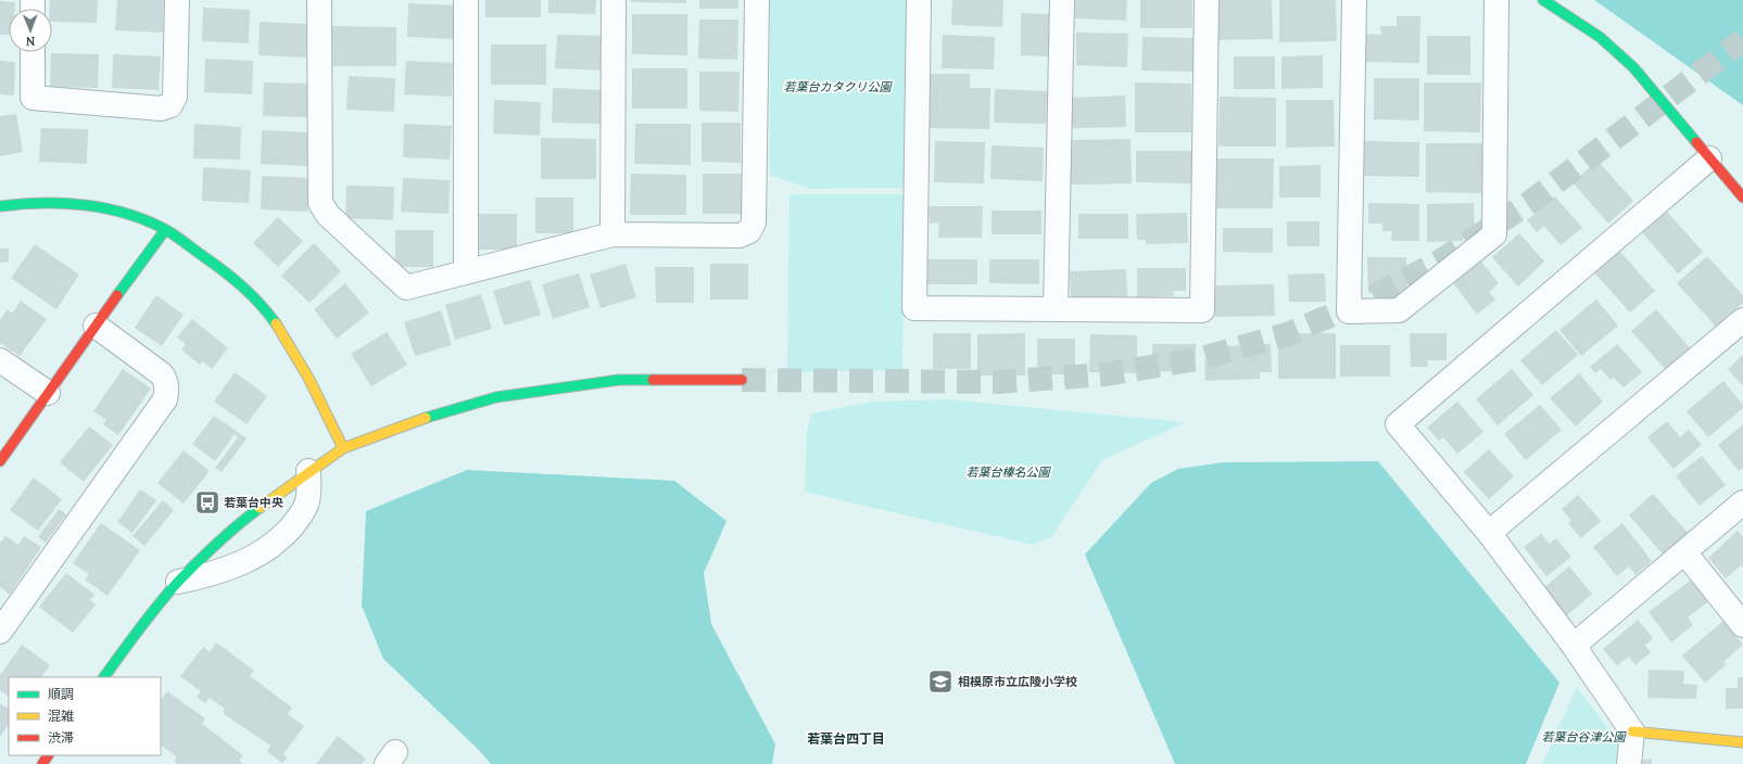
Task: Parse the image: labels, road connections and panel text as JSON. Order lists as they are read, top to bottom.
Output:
{
  "districts": ["若葉台四丁目"],
  "parks": ["若葉台カタクリ公園", "若葉台榛名公園", "若葉台谷津公園"],
  "places": {
    "bus stop": ["若葉台中央"],
    "school or university": ["相模原市立広陵小学校"]
  },
  "legend": ["順調", "混雑", "渋滞"],
  "north": "bottom"
}
